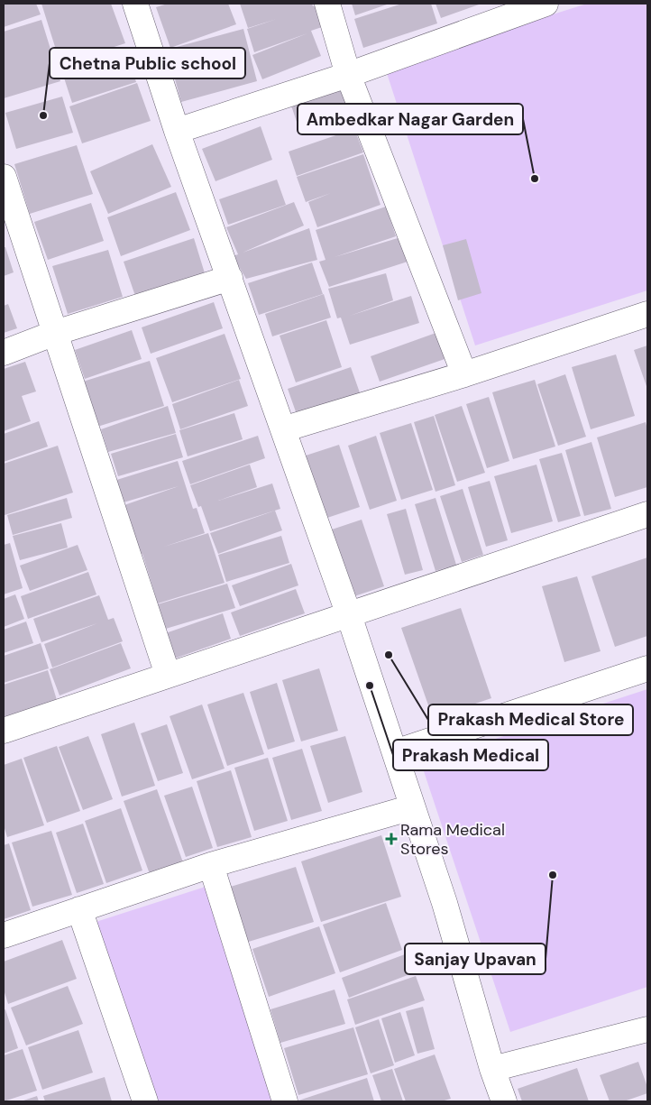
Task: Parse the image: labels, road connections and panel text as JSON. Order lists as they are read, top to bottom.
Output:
{
  "places": {
    "other": [
      "Chetna Public school",
      "Ambedkar Nagar Garden",
      "Prakash Medical Store",
      "Prakash Medical",
      "Sanjay Upavan"
    ],
    "health": ["Rama Medical Stores"]
  }
}
